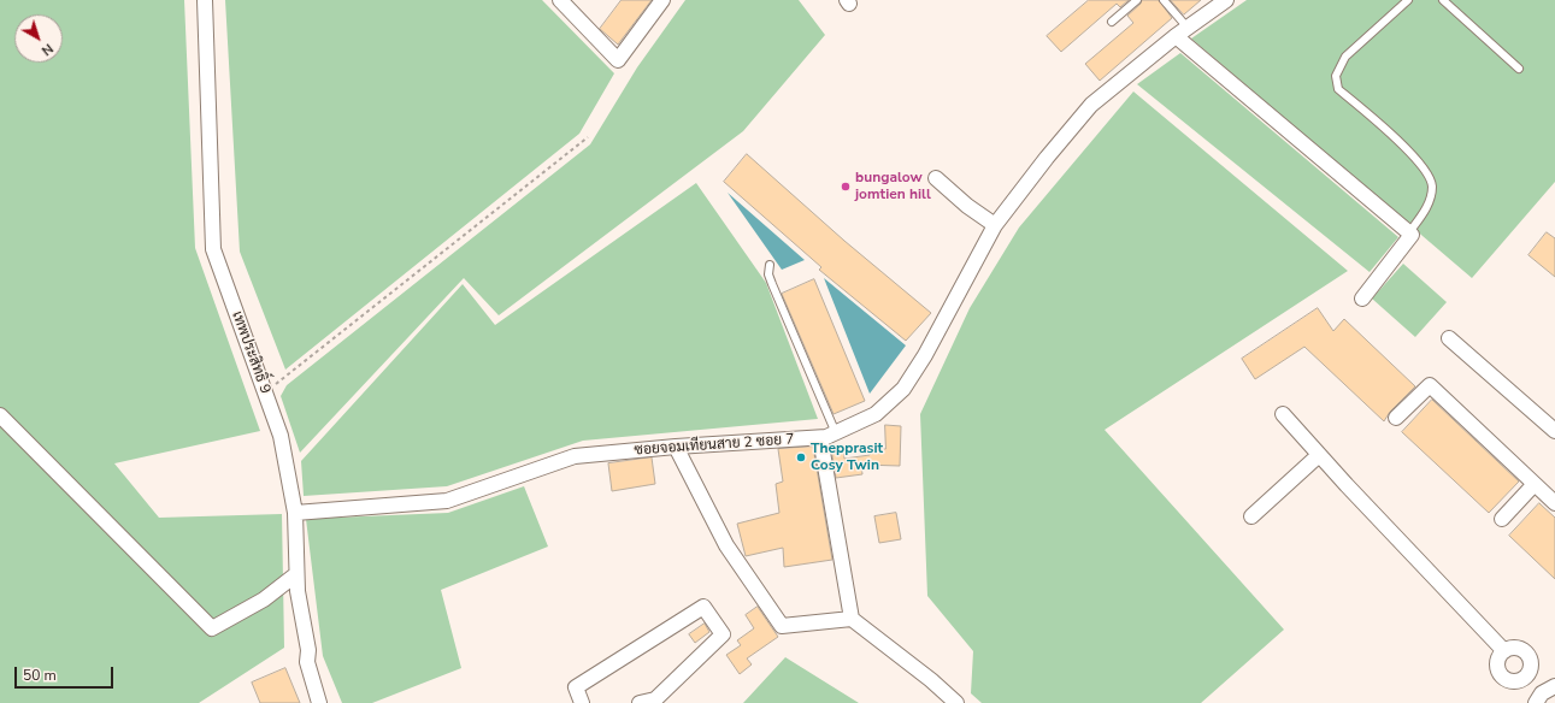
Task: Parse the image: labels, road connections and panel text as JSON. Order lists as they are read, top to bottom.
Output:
{
  "streets": {
    "street": ["เทพประสิทธิ์ 9", "ซอยจอมเทียนสาย 2 ซอย 7"]
  },
  "crossings": [
    ["เทพประสิทธิ์ 9", "ซอยจอมเทียนสาย 2 ซอย 7"]
  ],
  "places": ["bungalow jomtien hill", "Thepprasit Cosy Twin"],
  "scale_bar": "50 m",
  "north": "bottom right"
}
